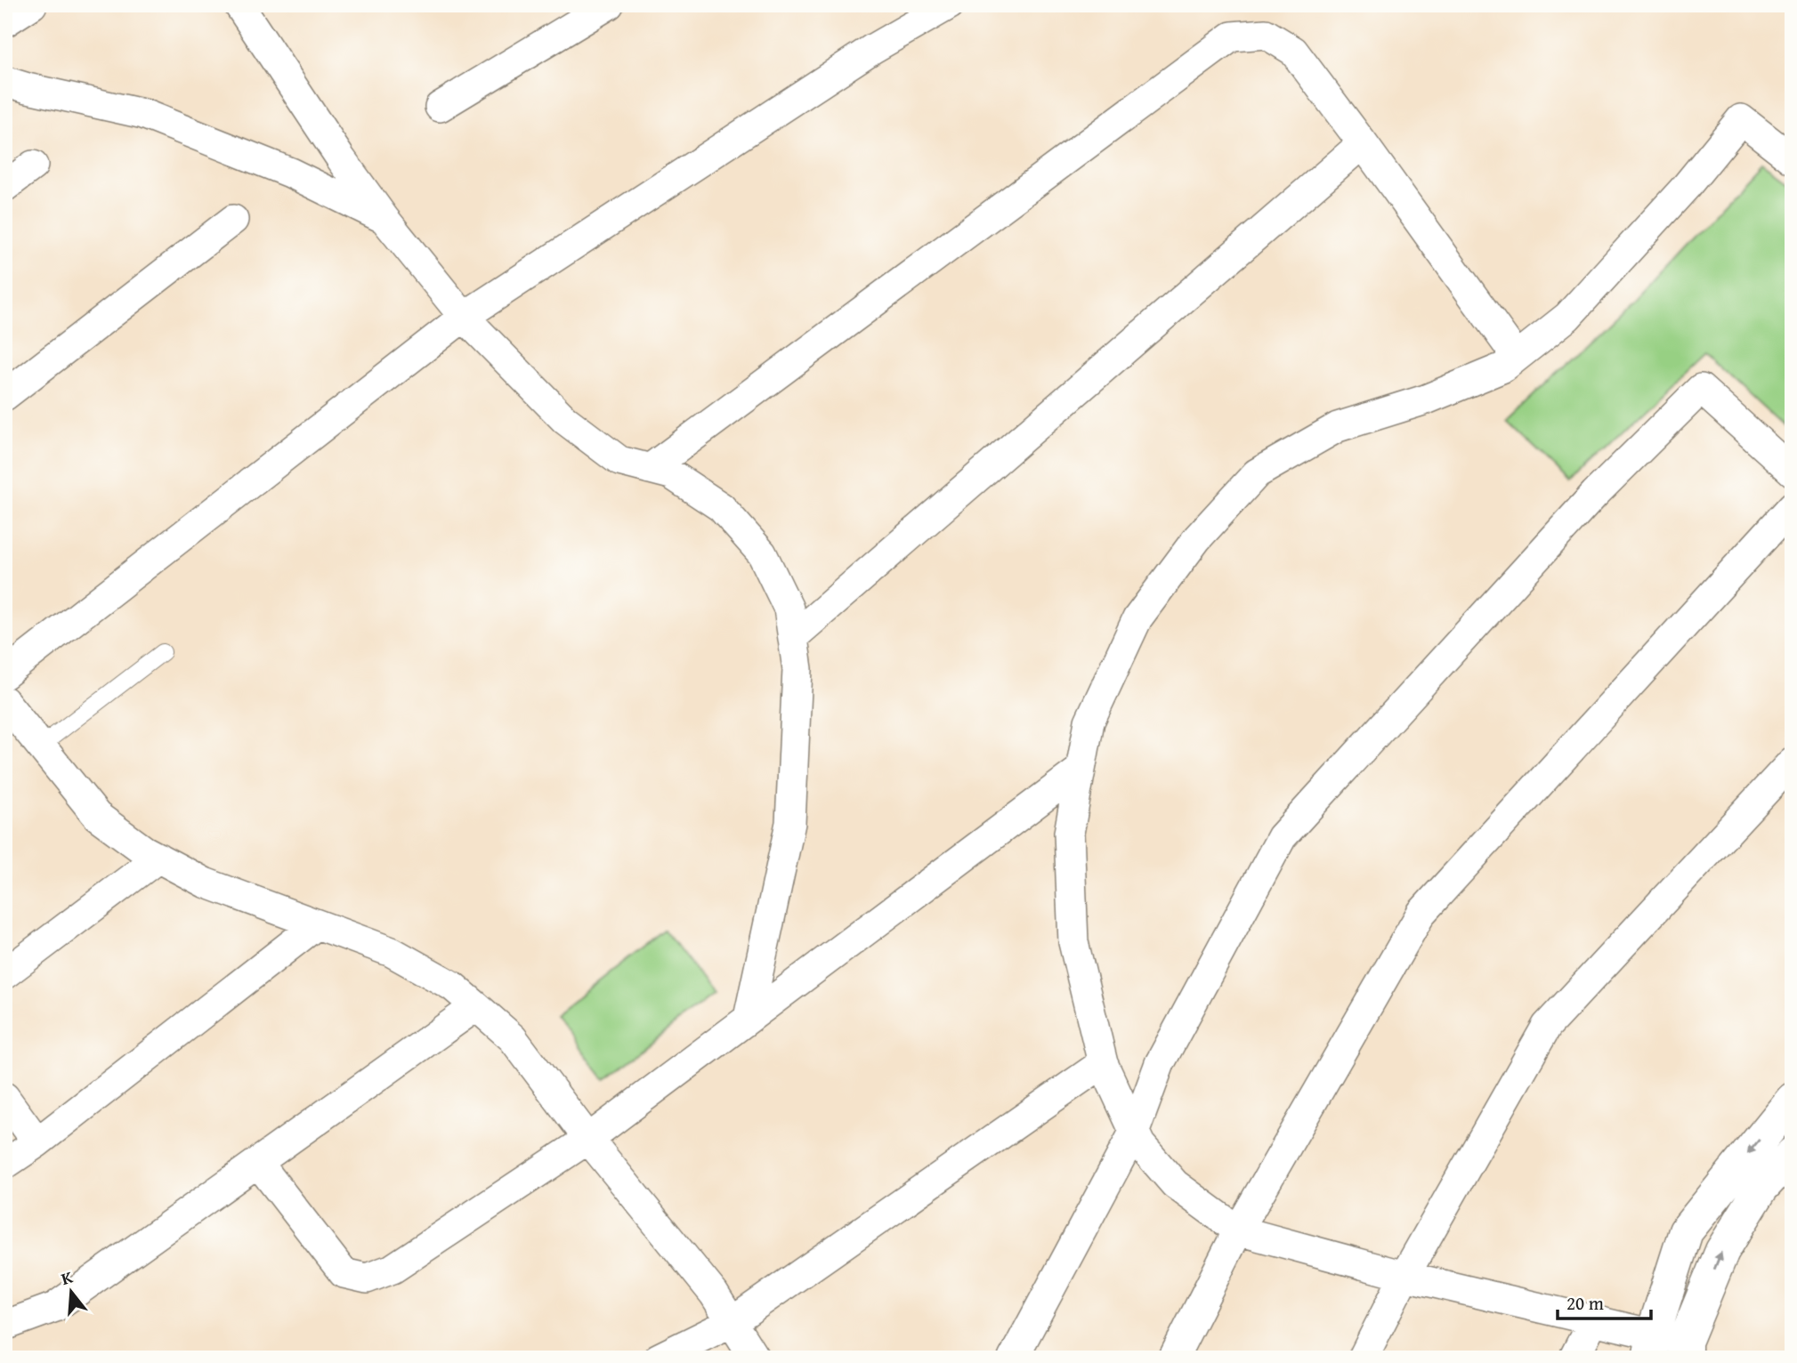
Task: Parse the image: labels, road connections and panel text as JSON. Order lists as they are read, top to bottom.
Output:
{
  "scale_bar": "20 m",
  "north": "top"
}
